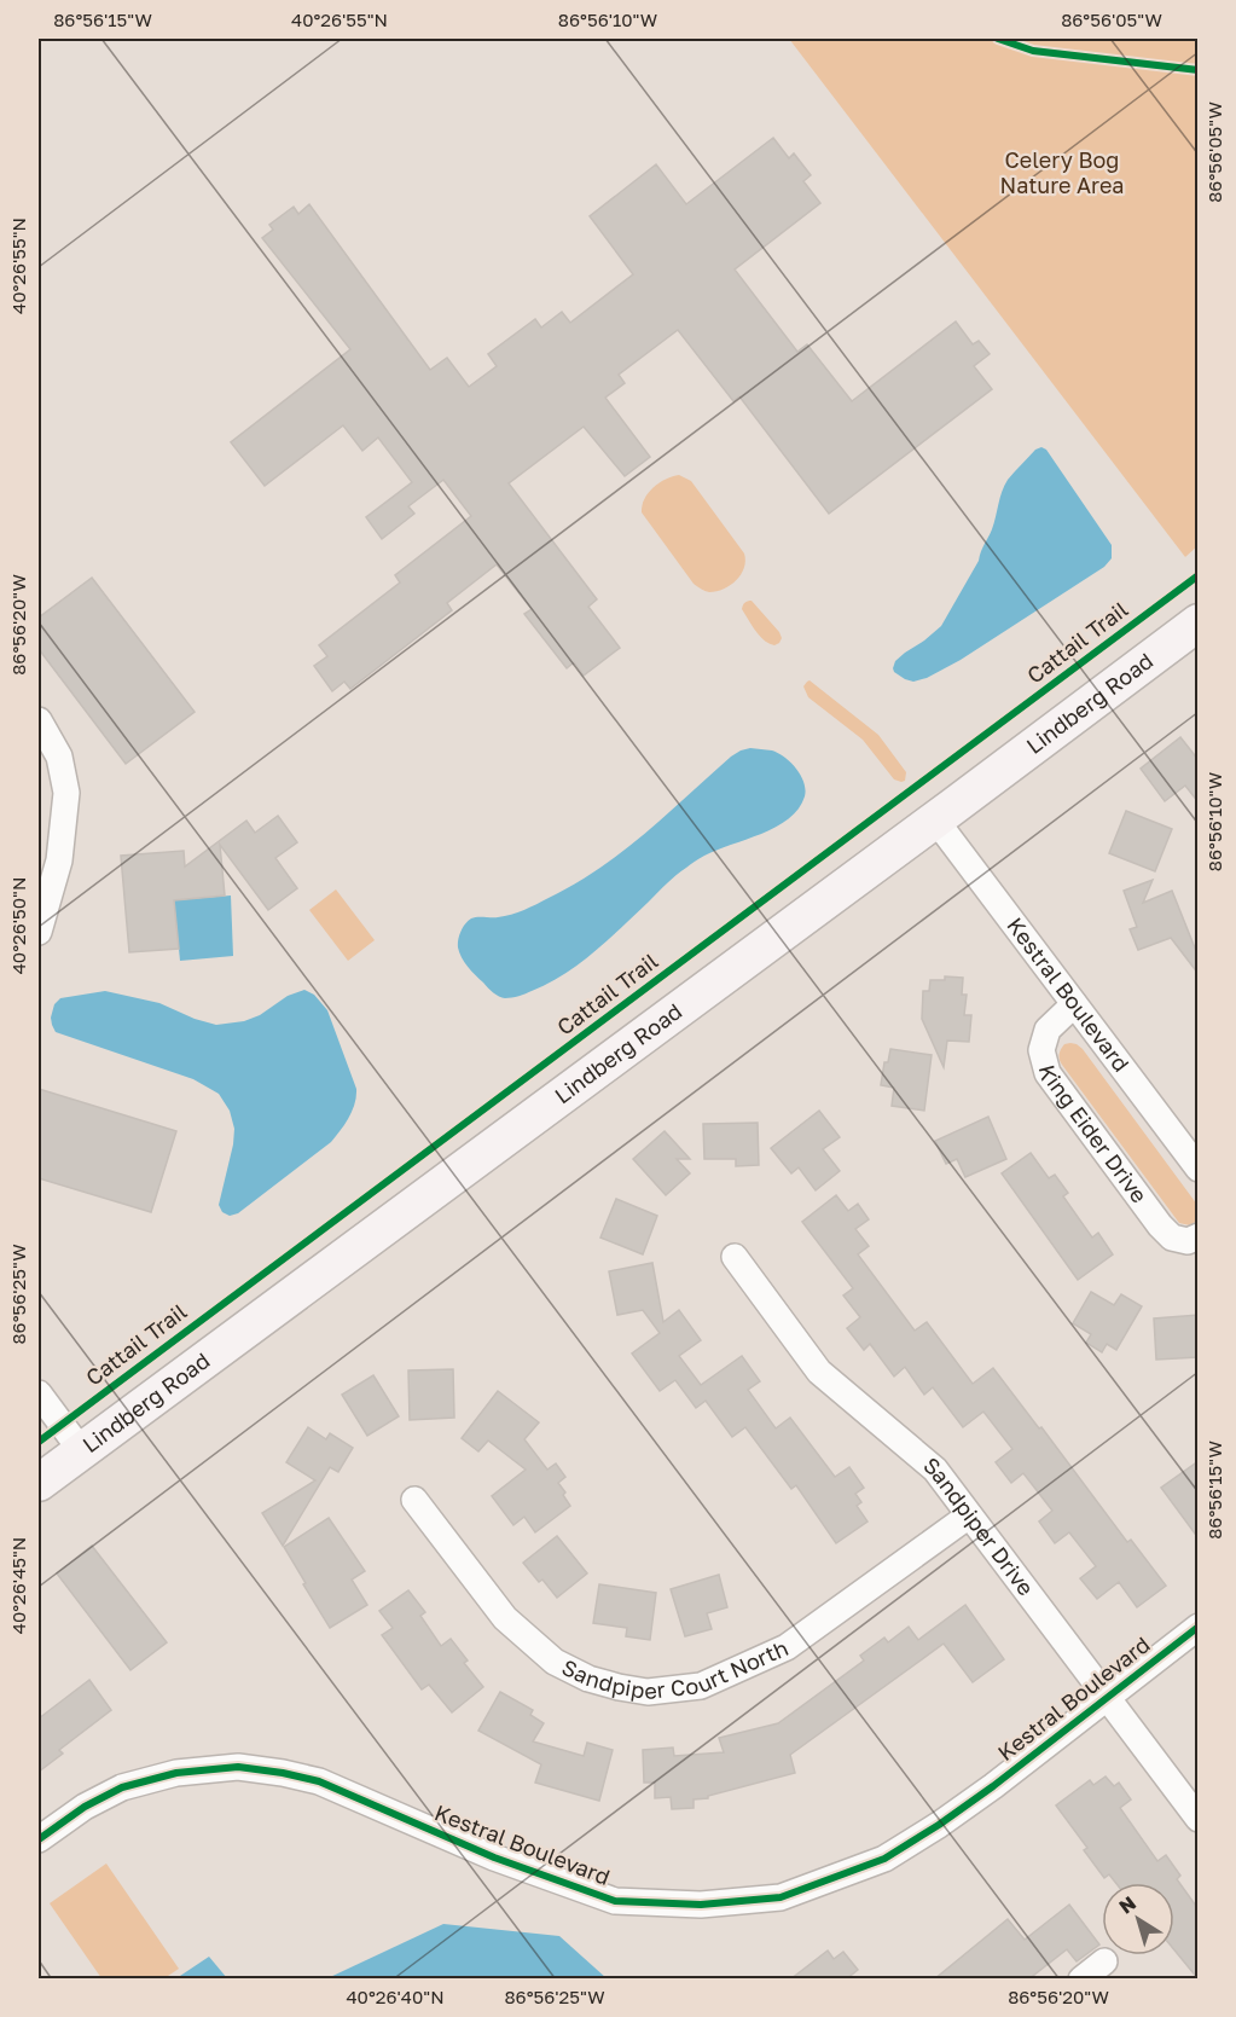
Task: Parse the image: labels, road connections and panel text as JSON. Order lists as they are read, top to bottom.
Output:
{
  "streets": {
    "main road": ["Lindberg Road"],
    "street": [
      "Kestral Boulevard",
      "King Eider Drive",
      "Sandpiper Drive",
      "Sandpiper Court North"
    ],
    "cycle path": ["Cattail Trail"]
  },
  "crossings": [
    ["Lindberg Road", "Kestral Boulevard"],
    ["Kestral Boulevard", "King Eider Drive"],
    ["Kestral Boulevard", "Sandpiper Drive"],
    ["Sandpiper Drive", "Sandpiper Court North"]
  ],
  "parks": ["Celery Bog Nature Area"],
  "north": "top left",
  "coordinates": [
    "86°56'15\"W",
    "40°26'55\"N",
    "86°56'10\"W",
    "86°56'05\"W",
    "86°56'20\"W",
    "40°26'50\"N",
    "86°56'25\"W",
    "40°26'45\"N",
    "40°26'40\"N"
  ]
}
